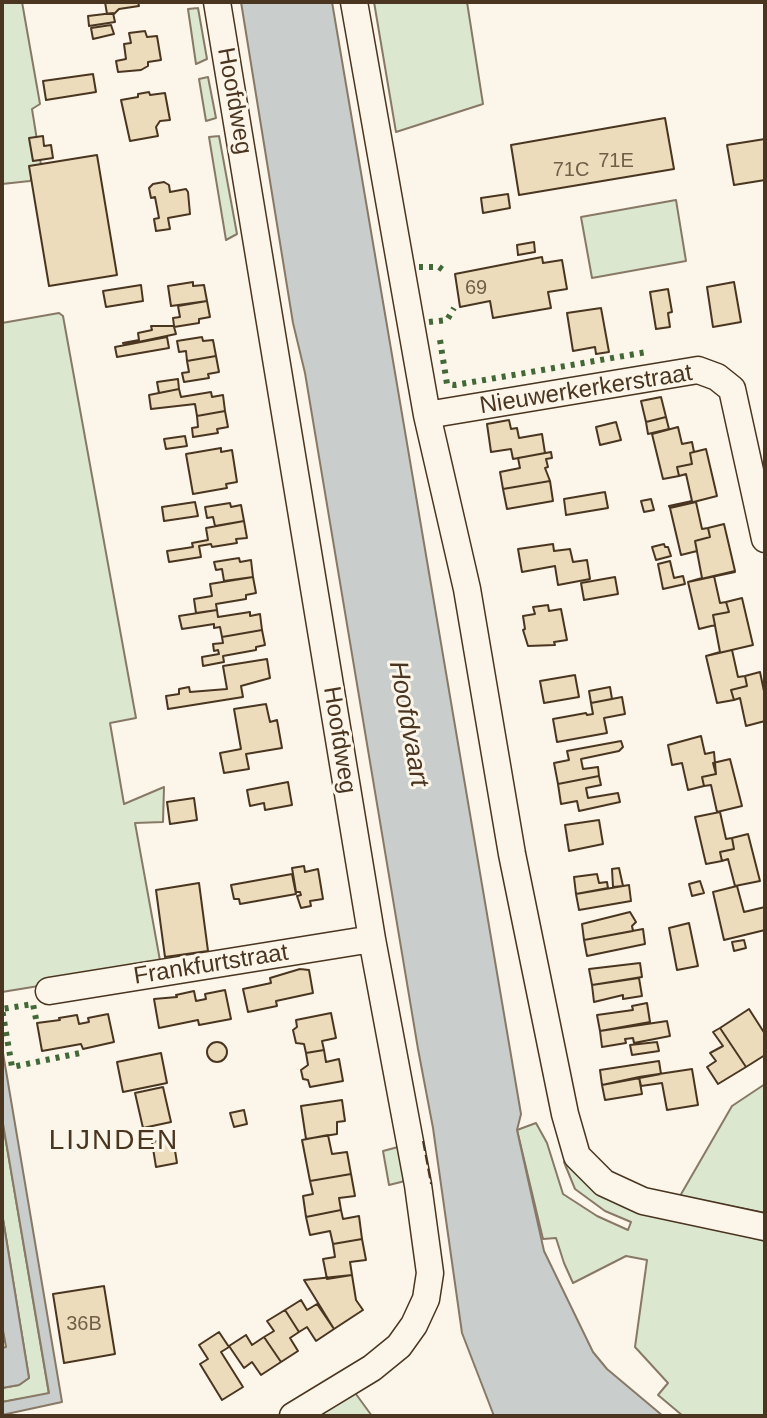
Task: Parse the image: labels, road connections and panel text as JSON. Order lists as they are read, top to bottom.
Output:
{
  "streets": {
    "street": ["Hoofdweg", "Nieuwerkerkerstraat", "Frankfurtstraat"]
  },
  "crossings": [
    ["Hoofdweg", "Frankfurtstraat"]
  ],
  "districts": ["LIJNDEN"],
  "water": ["Hoofdvaart"],
  "house_numbers": [
    "71E",
    "71C",
    "69",
    "36B"
  ]
}
